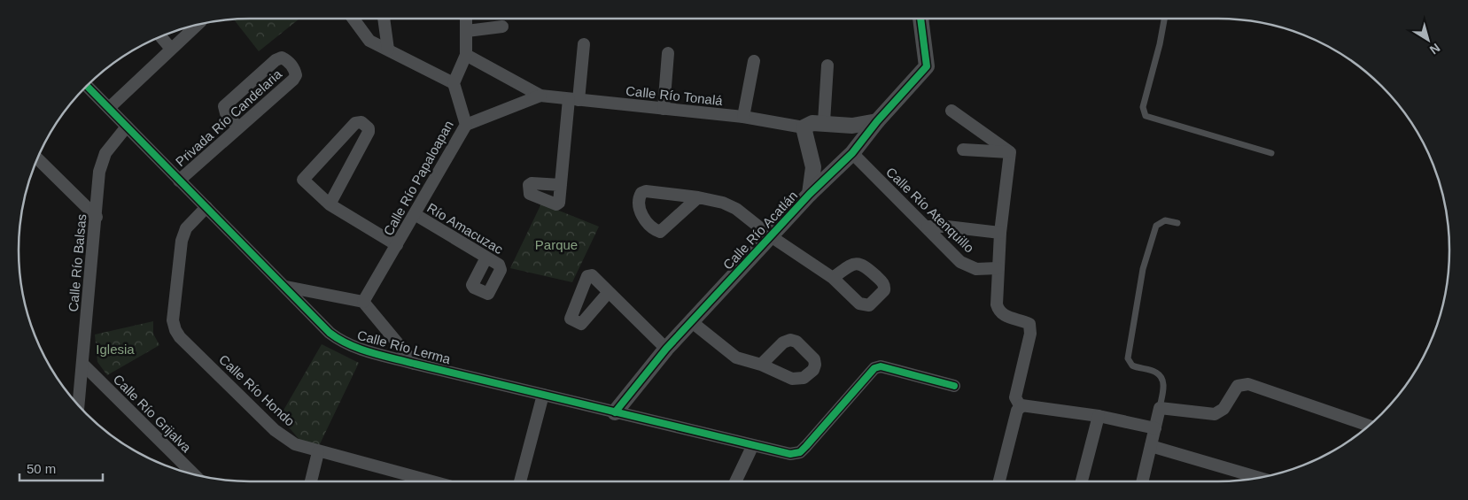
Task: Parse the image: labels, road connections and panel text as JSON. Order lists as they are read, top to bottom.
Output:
{
  "streets": {
    "street": [
      "Calle Río Tonalá",
      "Privada Río Candelaria",
      "Calle Río Papaloapan",
      "Calle Río Atenquillo",
      "Río Amacuzac",
      "Calle Río Acatlán",
      "Calle Río Balsas",
      "Calle Río Lerma",
      "Calle Río Hondo",
      "Calle Río Grijalva"
    ]
  },
  "crossings": [
    ["Calle Río Tonalá", "Calle Río Papaloapan"],
    ["Calle Río Tonalá", "Calle Río Acatlán"],
    ["Privada Río Candelaria", "Calle Río Lerma"],
    ["Calle Río Papaloapan", "Río Amacuzac"],
    ["Calle Río Atenquillo", "Calle Río Acatlán"],
    ["Calle Río Acatlán", "Calle Río Lerma"],
    ["Calle Río Balsas", "Calle Río Lerma"],
    ["Calle Río Balsas", "Calle Río Grijalva"],
    ["Calle Río Lerma", "Calle Río Hondo"]
  ],
  "parks": ["Parque", "Iglesia"],
  "scale_bar": "50 m",
  "north": "bottom right"
}
